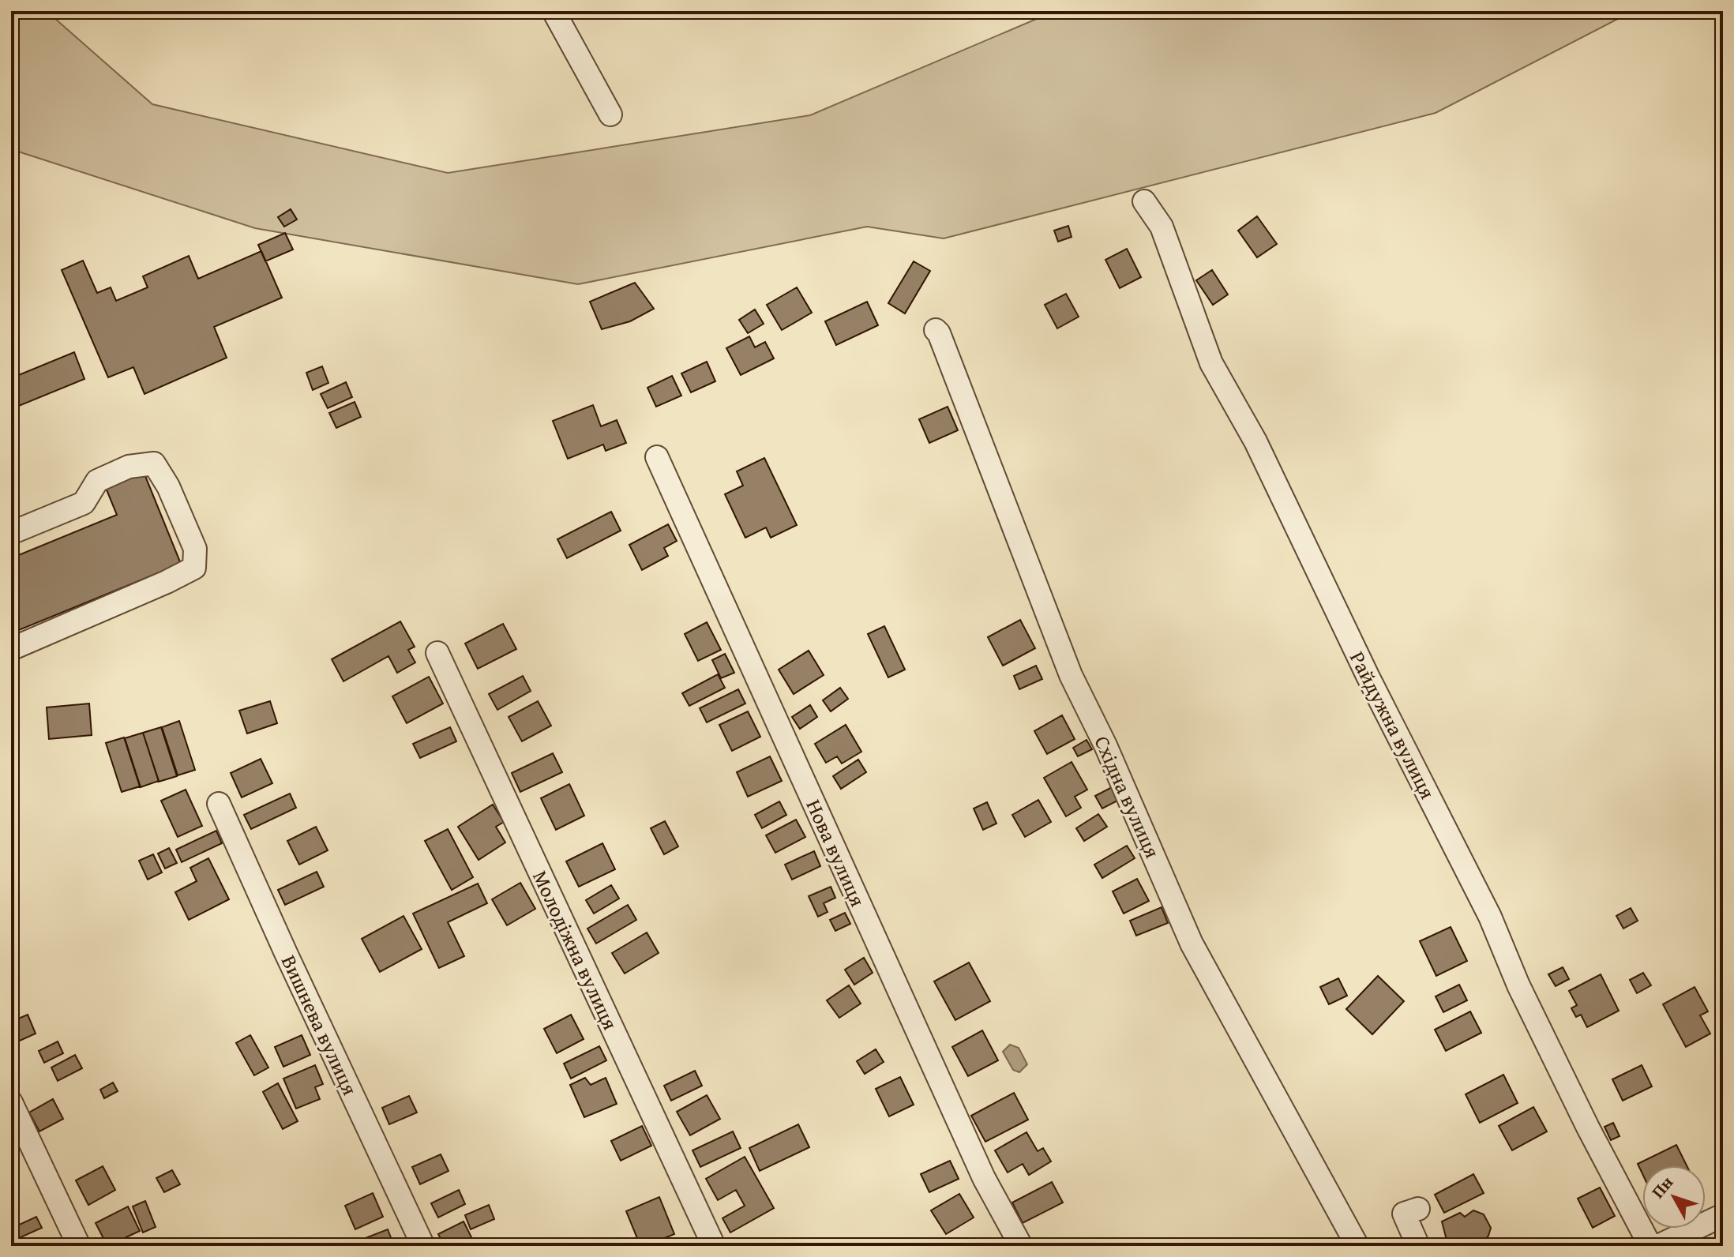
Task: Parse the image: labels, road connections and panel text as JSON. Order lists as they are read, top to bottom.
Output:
{
  "streets": {
    "street": [
      "Райдужна вулиця",
      "Східна вулиця",
      "Нова вулиця",
      "Молодіжна вулиця",
      "Вишнева вулиця"
    ]
  },
  "north": "top left"
}
